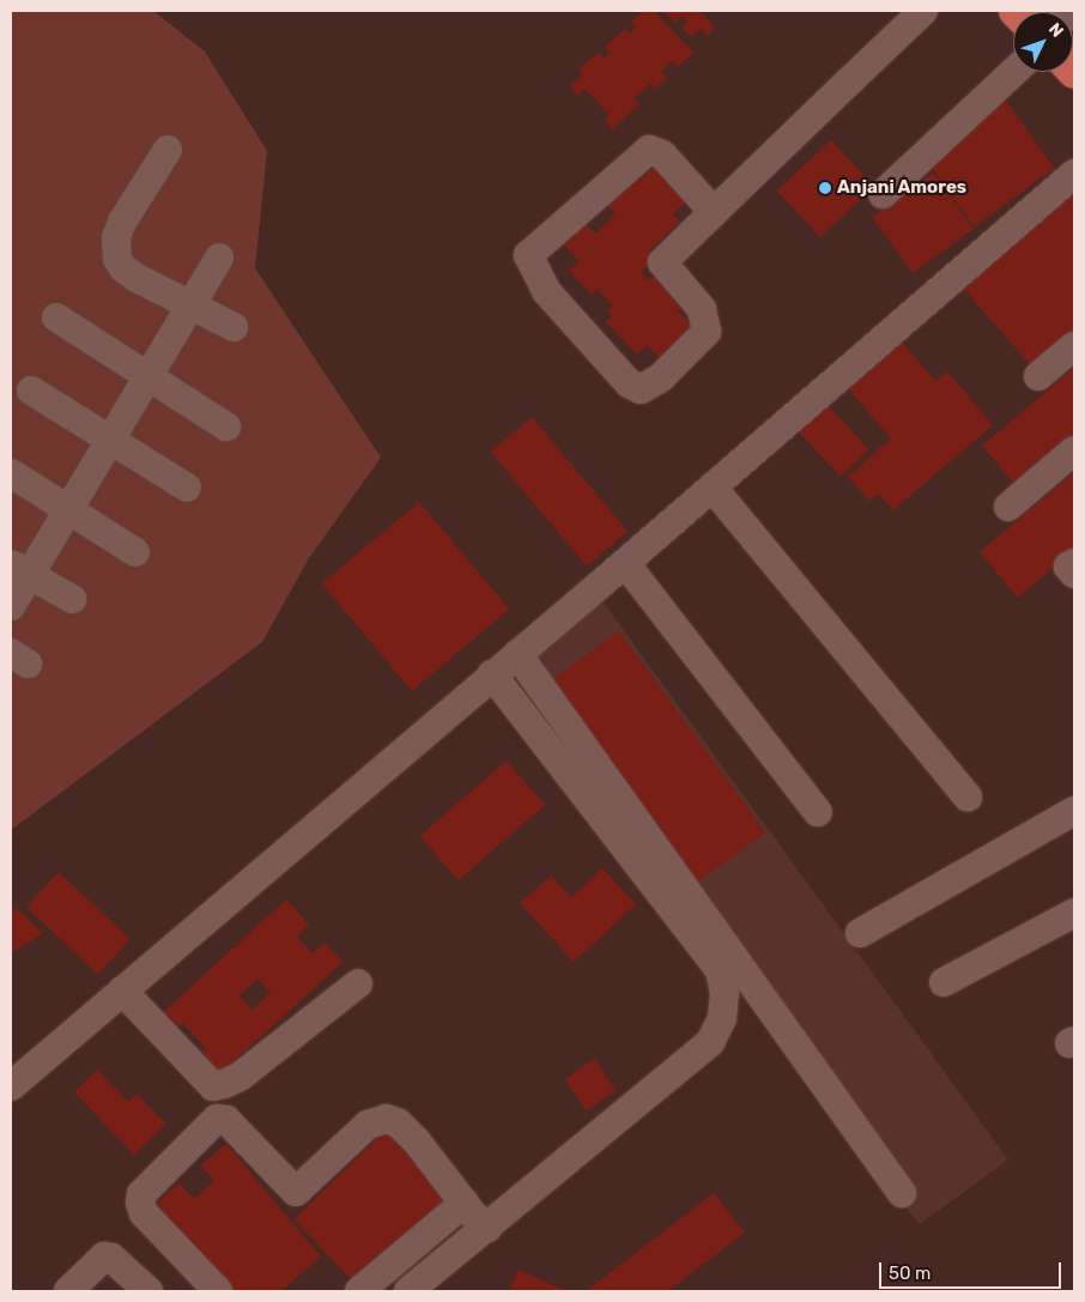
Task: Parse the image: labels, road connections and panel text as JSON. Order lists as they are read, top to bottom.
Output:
{
  "places": ["Anjani Amores"],
  "scale_bar": "50 m",
  "north": "top right"
}
